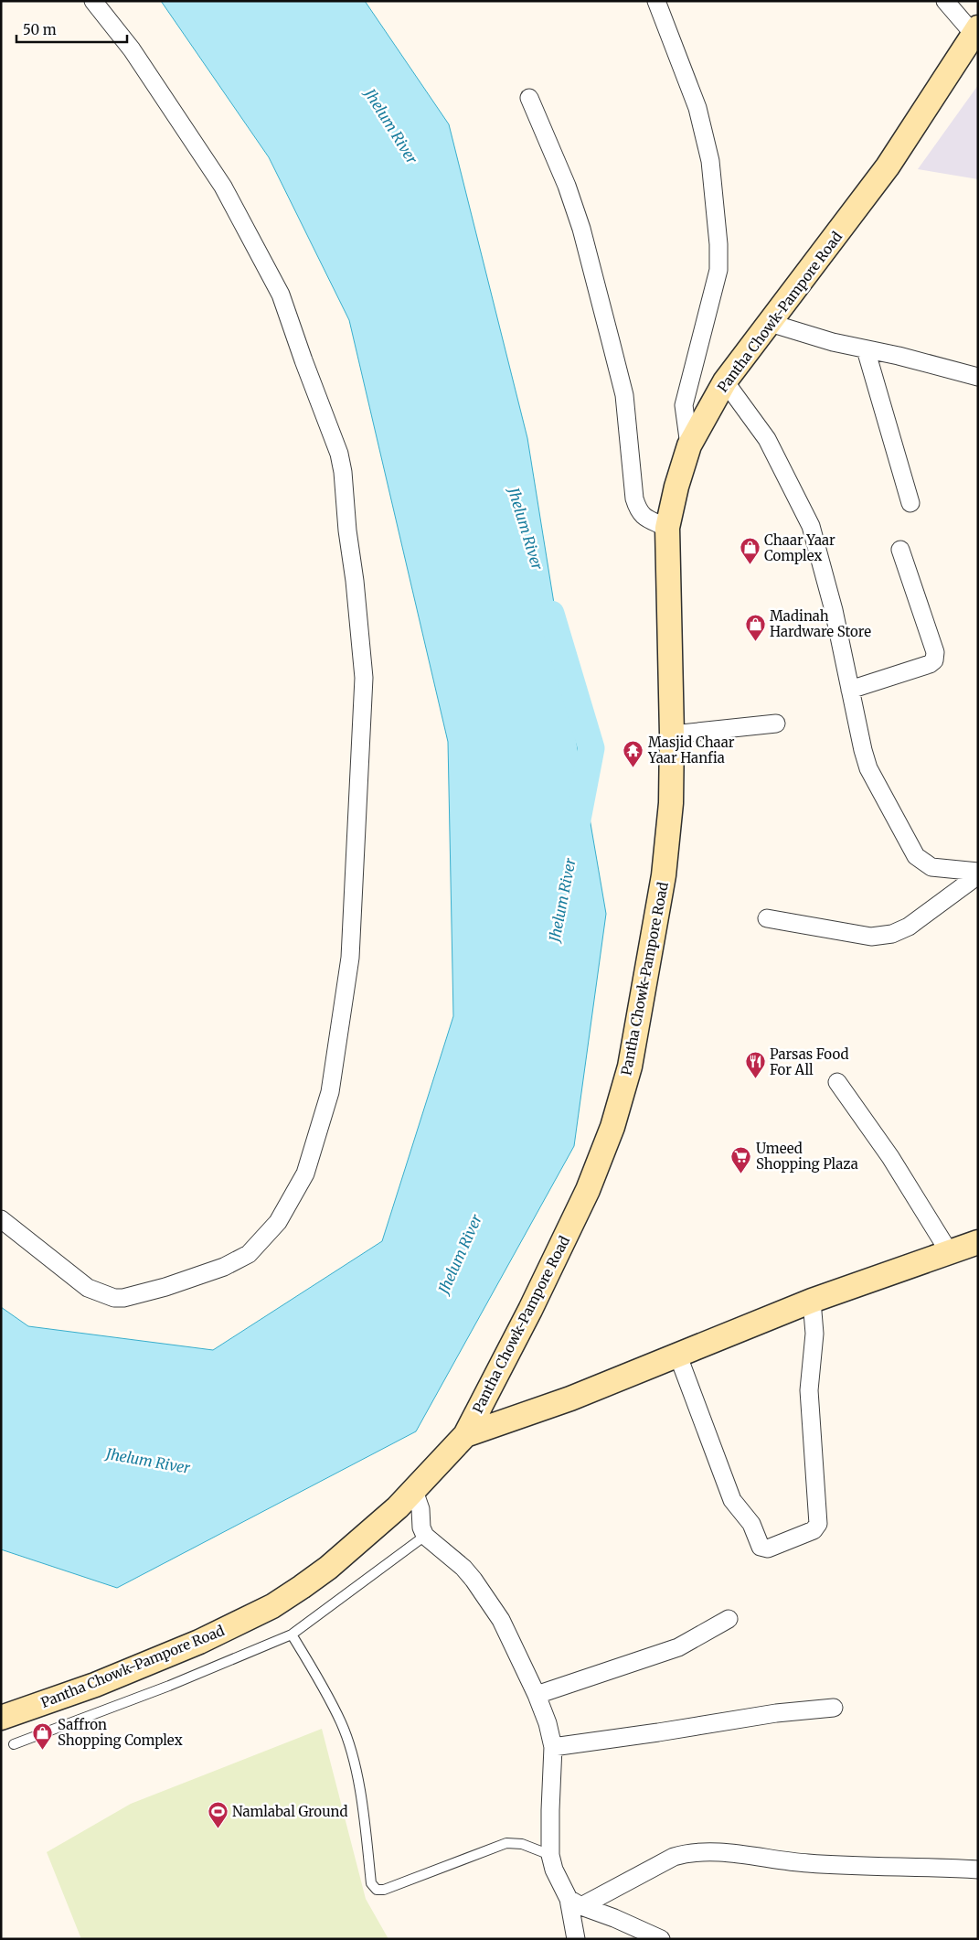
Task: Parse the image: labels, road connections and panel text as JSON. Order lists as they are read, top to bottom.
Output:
{
  "streets": {
    "main road": ["Pantha Chowk-Pampore Road"]
  },
  "water": ["Jhelum River"],
  "places": {
    "shop": ["Chaar Yaar Complex", "Madinah Hardware Store", "Saffron Shopping Complex"],
    "temple": ["Masjid Chaar Yaar Hanfia"],
    "restaurant": ["Parsas Food For All"],
    "supermarket": ["Umeed Shopping Plaza"],
    "sports": ["Namlabal Ground"]
  },
  "scale_bar": "50 m"
}
